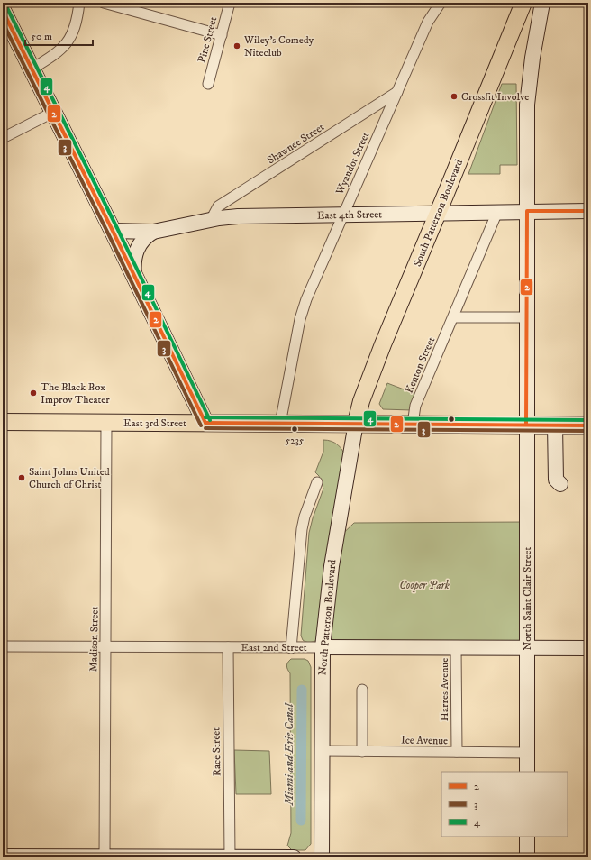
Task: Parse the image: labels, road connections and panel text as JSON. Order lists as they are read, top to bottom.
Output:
{
  "streets": {
    "main road": [
      "South Patterson Boulevard",
      "East 4th Street",
      "East 3rd Street",
      "North Saint Clair Street",
      "North Patterson Boulevard",
      "East 2nd Street"
    ],
    "street": [
      "Pine Street",
      "Shawnee Street",
      "Wyandot Street",
      "Kenton Street",
      "Madison Street",
      "Harres Avenue",
      "Ice Avenue",
      "Race Street"
    ]
  },
  "crossings": [
    ["Shawnee Street", "Wyandot Street"],
    ["Shawnee Street", "East 4th Street"],
    ["Wyandot Street", "East 4th Street"],
    ["Wyandot Street", "East 3rd Street"],
    ["South Patterson Boulevard", "East 4th Street"],
    ["South Patterson Boulevard", "East 3rd Street"],
    ["South Patterson Boulevard", "North Patterson Boulevard"],
    ["East 4th Street", "Kenton Street"],
    ["East 4th Street", "North Saint Clair Street"],
    ["Kenton Street", "East 3rd Street"],
    ["East 3rd Street", "North Saint Clair Street"],
    ["East 3rd Street", "North Patterson Boulevard"],
    ["East 3rd Street", "Madison Street"],
    ["North Saint Clair Street", "East 2nd Street"],
    ["North Saint Clair Street", "Ice Avenue"],
    ["North Patterson Boulevard", "East 2nd Street"],
    ["North Patterson Boulevard", "Ice Avenue"],
    ["Madison Street", "East 2nd Street"],
    ["East 2nd Street", "Harres Avenue"],
    ["East 2nd Street", "Race Street"],
    ["Harres Avenue", "Ice Avenue"]
  ],
  "water": ["Miami and Erie Canal"],
  "parks": ["Cooper Park"],
  "places": [
    "Wiley’s Comedy Niteclub",
    "Crossfit Involve",
    "The Black Box Improv Theater",
    "5235",
    "Saint Johns United Church of Christ"
  ],
  "lines": ["transit line 4", "transit line 2", "transit line 3"],
  "legend": ["2", "3", "4"],
  "scale_bar": "50 m"
}
